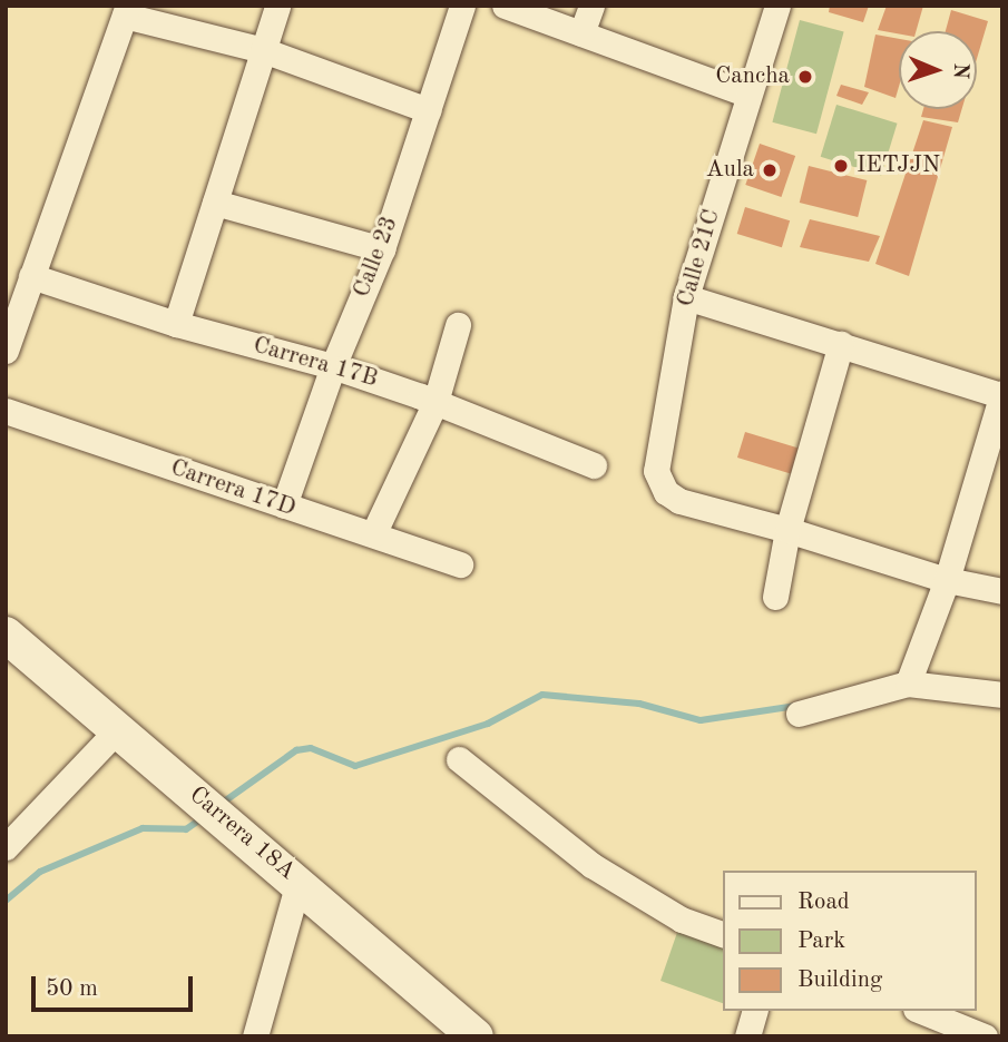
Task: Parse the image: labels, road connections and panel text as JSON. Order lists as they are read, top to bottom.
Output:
{
  "streets": {
    "main road": ["Carrera 18A"],
    "street": [
      "Calle 23",
      "Calle 21C",
      "Carrera 17B",
      "Carrera 17D"
    ]
  },
  "crossings": [
    ["Calle 23", "Carrera 17B"],
    ["Calle 23", "Carrera 17D"]
  ],
  "places": ["Cancha", "IETJJN", "Aula"],
  "legend": ["Road", "Park", "Building"],
  "scale_bar": "50 m",
  "north": "right"
}
